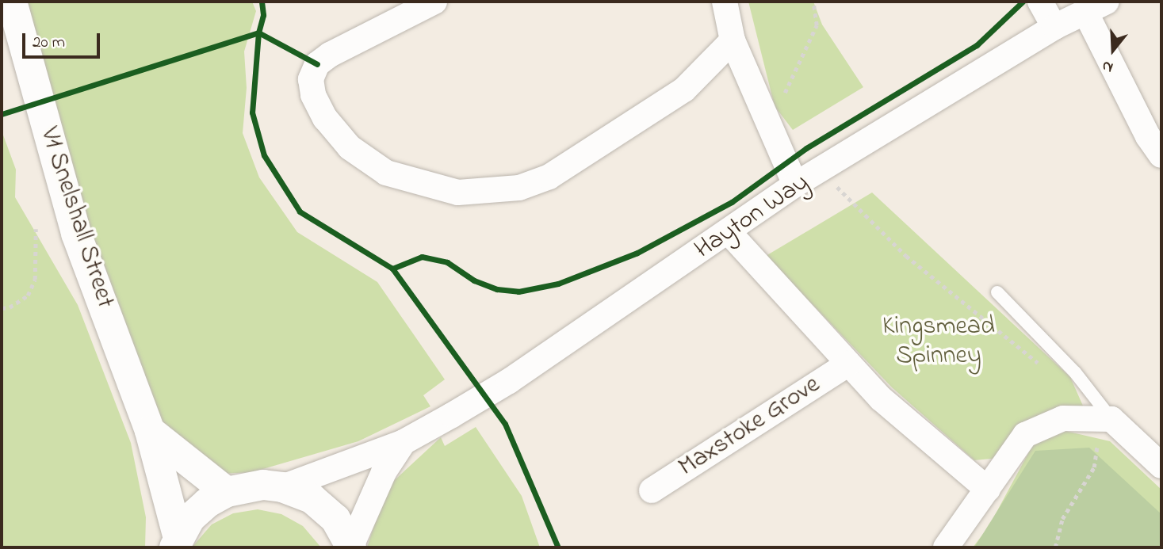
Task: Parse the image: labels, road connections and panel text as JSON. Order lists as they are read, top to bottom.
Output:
{
  "streets": {
    "street": ["Hayton Way", "V1 Snelshall Street", "Maxstoke Grove"]
  },
  "crossings": [
    ["Hayton Way", "Maxstoke Grove"]
  ],
  "parks": ["Kingsmead Spinney"],
  "scale_bar": "20 m",
  "north": "bottom"
}
